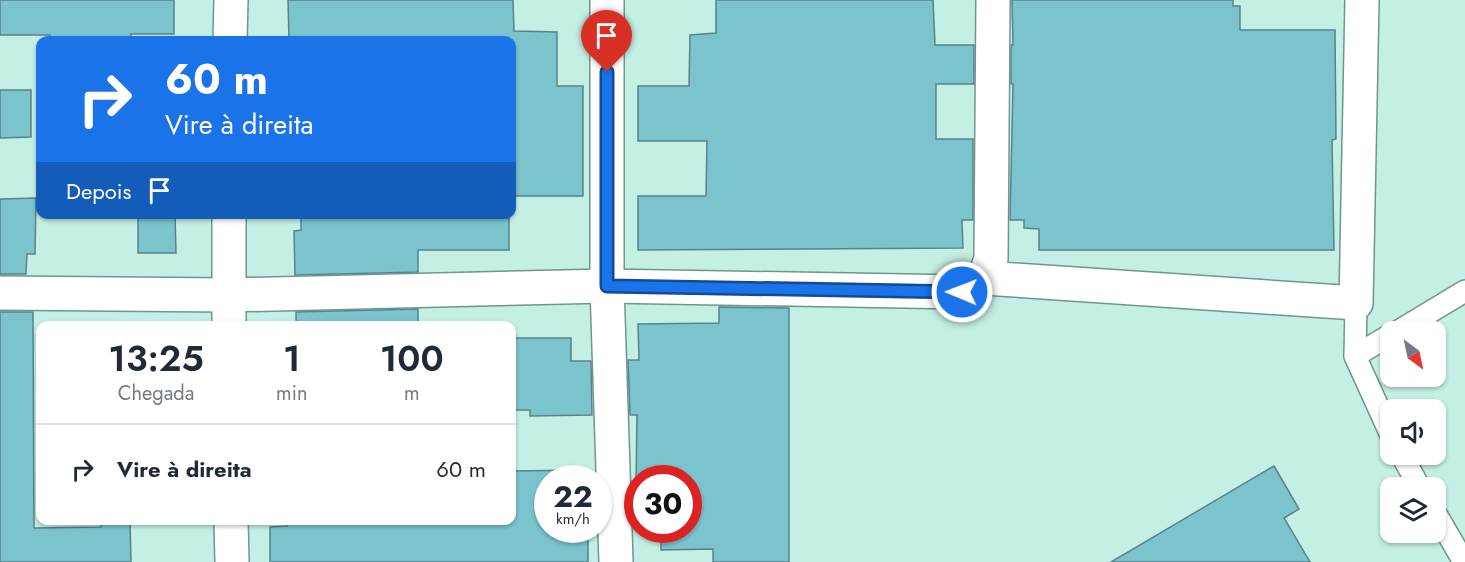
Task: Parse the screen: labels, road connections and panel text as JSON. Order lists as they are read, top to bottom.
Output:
{
  "north": "bottom right",
  "page": {
    "turn": ["60 m", "Vire à direita"],
    "then": "Depois",
    "eta": [
      "13:25",
      "Chegada",
      "1",
      "min",
      "100",
      "m"
    ],
    "list": [
      {
        "name": "Vire à direita",
        "value": "60 m"
      }
    ],
    "speed": "22 km/h",
    "limit": "30"
  }
}
